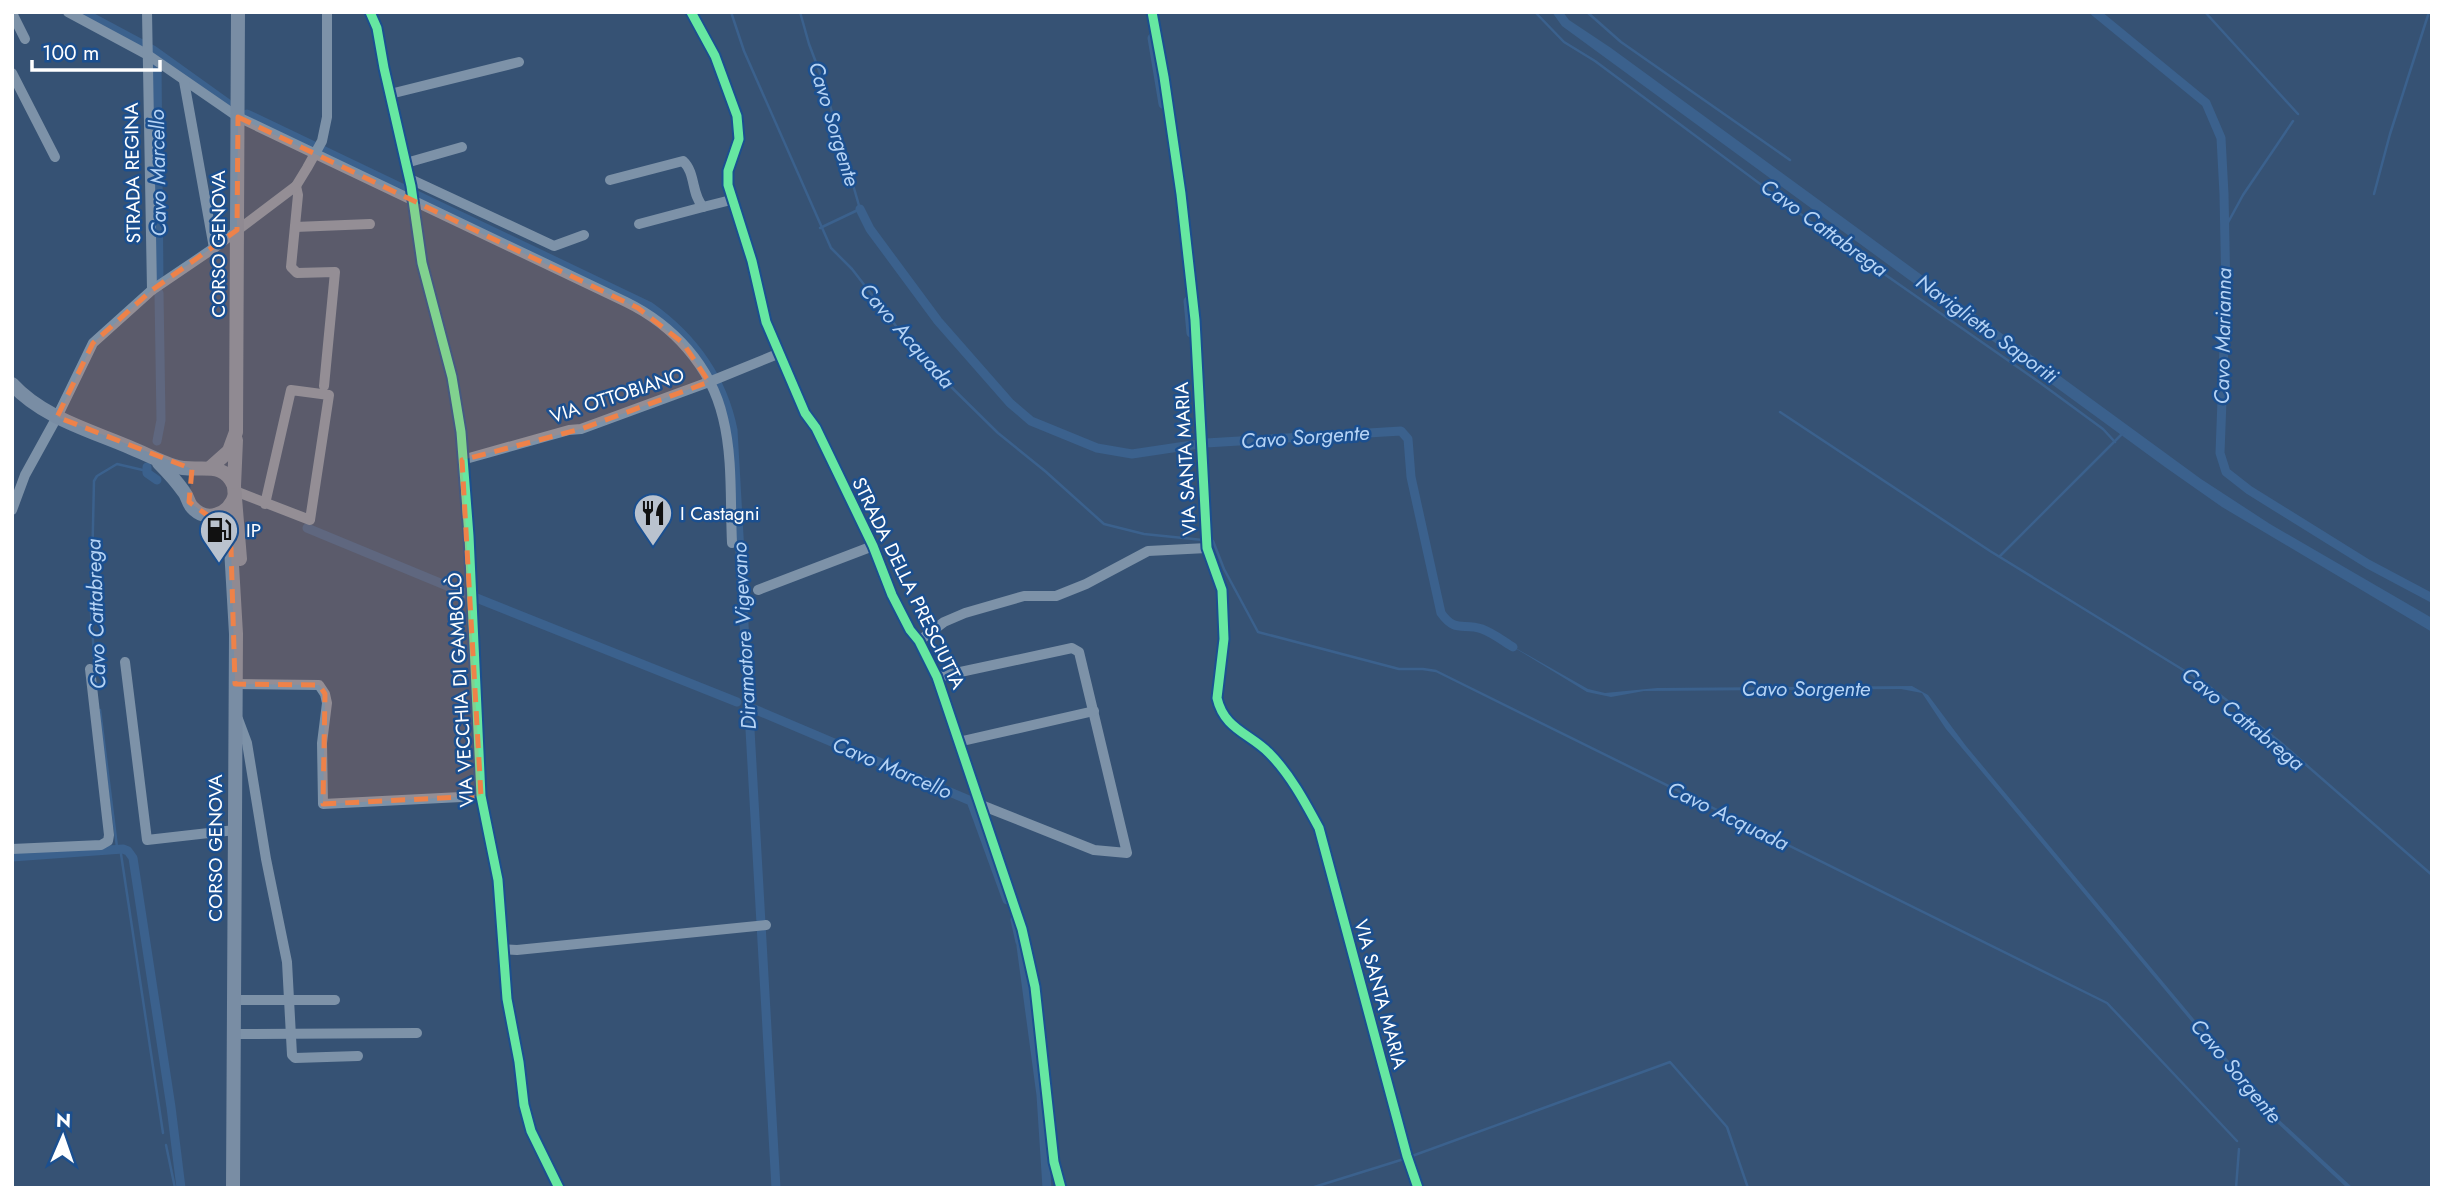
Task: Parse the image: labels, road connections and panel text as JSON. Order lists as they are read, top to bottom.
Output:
{
  "streets": {
    "main road": ["CORSO GENOVA"],
    "street": [
      "STRADA REGINA",
      "VIA OTTOBIANO",
      "VIA SANTA MARIA",
      "STRADA DELLA PRESCIUTTA",
      "VIA VECCHIA DI GAMBOLÒ"
    ]
  },
  "crossings": [
    ["VIA OTTOBIANO", "STRADA DELLA PRESCIUTTA"],
    ["VIA OTTOBIANO", "VIA VECCHIA DI GAMBOLÒ"]
  ],
  "water": [
    "Cavo Sorgente",
    "Cavo Marcello",
    "Cavo Cattabrega",
    "Naviglietto Saporiti",
    "Cavo Acquada",
    "Cavo Marianna",
    "Diramatore Vigevano"
  ],
  "places": {
    "restaurant": ["I Castagni"],
    "fuel station": ["IP"]
  },
  "scale_bar": "100 m",
  "north": "top"
}
